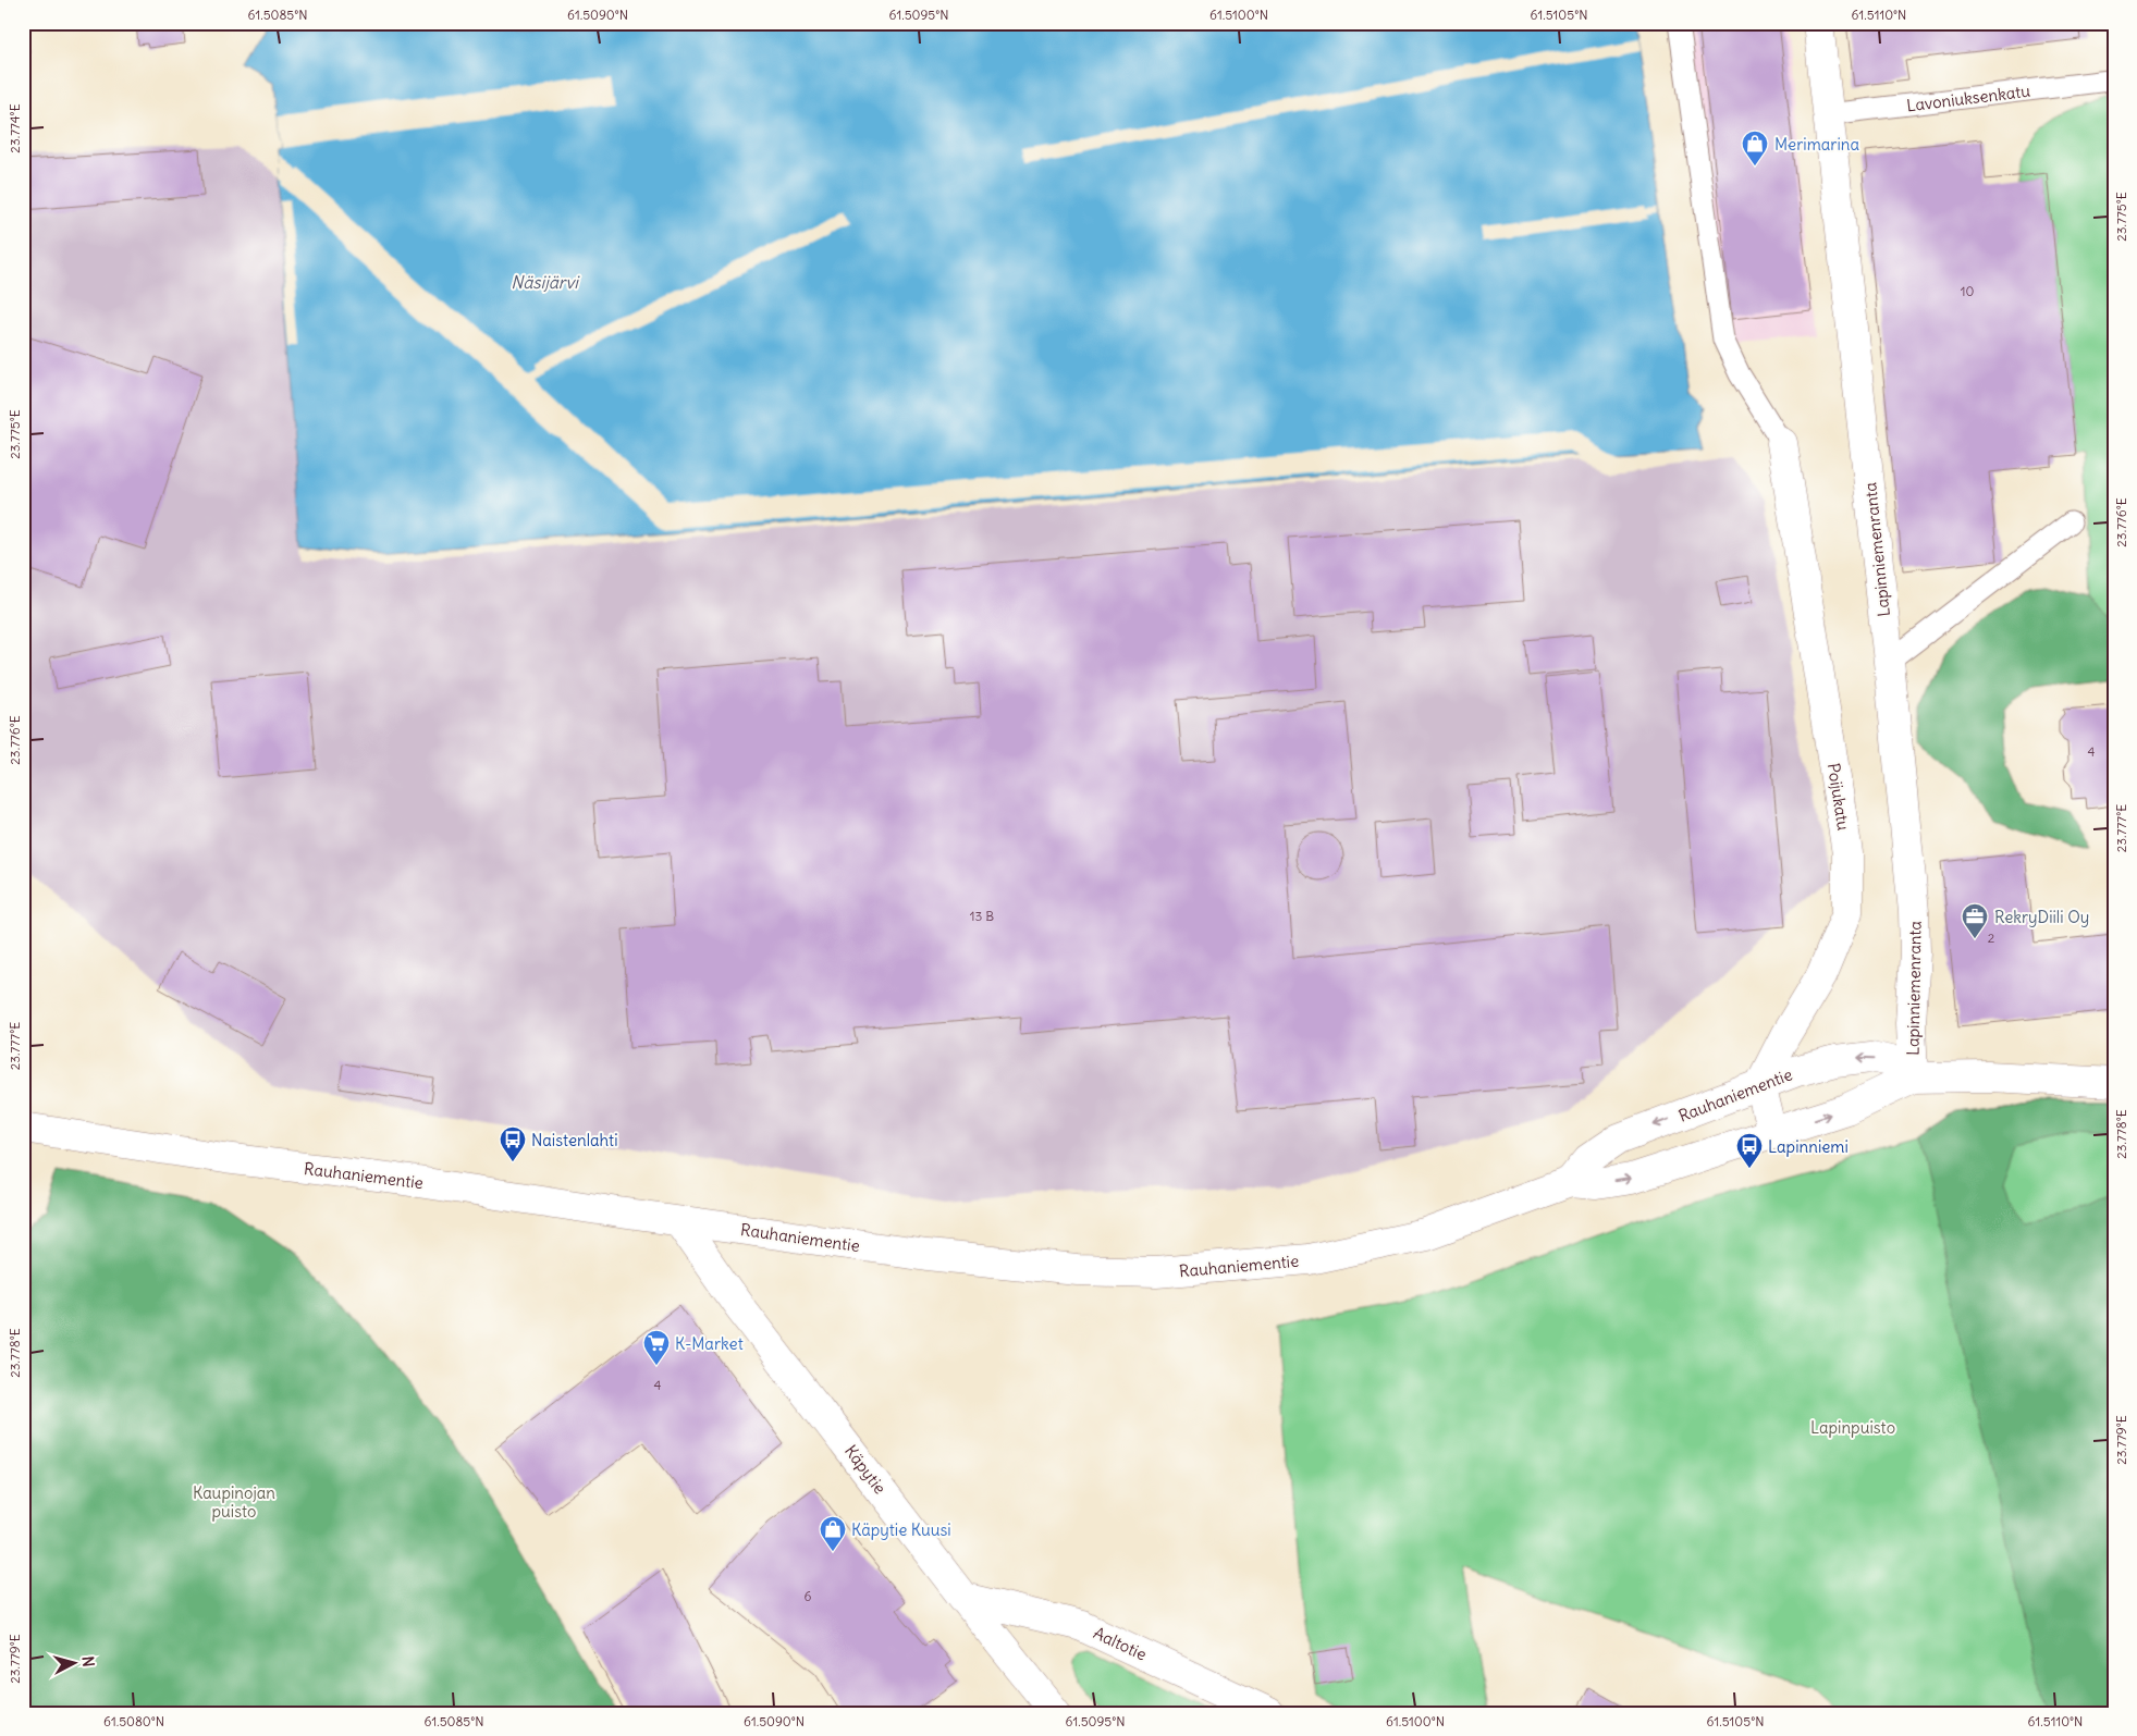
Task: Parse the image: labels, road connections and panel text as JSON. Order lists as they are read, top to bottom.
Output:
{
  "streets": {
    "street": [
      "Lapinniemenranta",
      "Poijukatu",
      "Rauhaniementie",
      "Käpytie",
      "Aaltotie"
    ],
    "lane": ["Lavoniuksenkatu"]
  },
  "crossings": [
    ["Lavoniuksenkatu", "Lapinniemenranta"],
    ["Lapinniemenranta", "Rauhaniementie"],
    ["Poijukatu", "Rauhaniementie"],
    ["Rauhaniementie", "Käpytie"],
    ["Käpytie", "Aaltotie"]
  ],
  "water": ["Näsijärvi"],
  "parks": ["Lapinpuisto", "Kaupinojan puisto"],
  "places": {
    "shop": ["Merimarina", "Käpytie Kuusi"],
    "office": ["RekryDiili Oy"],
    "bus stop": ["Naistenlahti", "Lapinniemi"],
    "supermarket": ["K-Market"]
  },
  "house_numbers": [
    "10",
    "4",
    "13 B",
    "2",
    "4",
    "6"
  ],
  "north": "right",
  "coordinates": [
    "61.5085°N",
    "61.5090°N",
    "61.5095°N",
    "61.5100°N",
    "61.5105°N",
    "61.5110°N",
    "23.774°E",
    "23.775°E",
    "23.776°E",
    "23.777°E",
    "23.778°E",
    "23.779°E",
    "61.5080°N"
  ]
}
